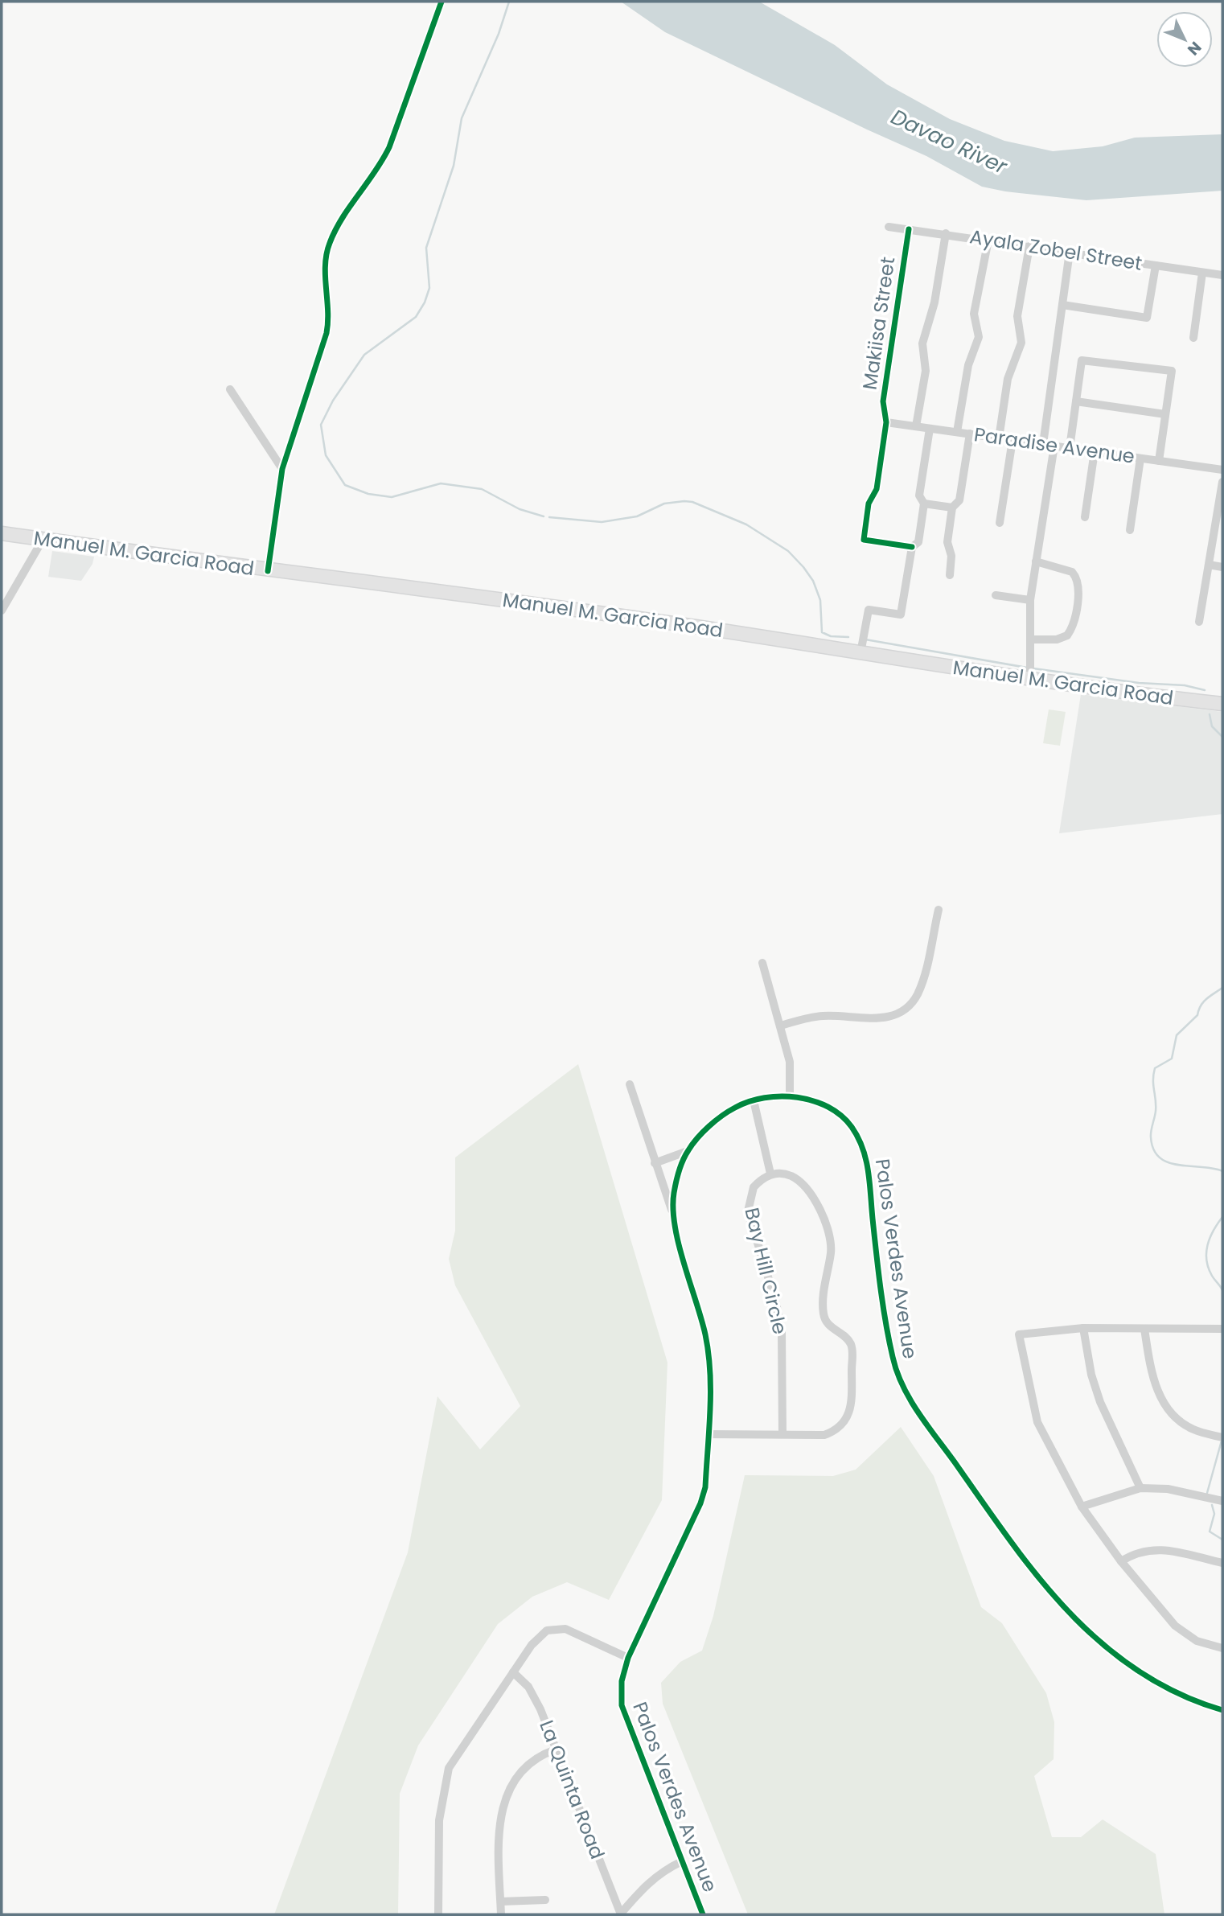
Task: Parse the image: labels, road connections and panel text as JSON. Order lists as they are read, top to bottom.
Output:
{
  "streets": {
    "main road": ["Manuel M. Garcia Road"],
    "street": [
      "Ayala Zobel Street",
      "Makiisa Street",
      "Paradise Avenue",
      "Palos Verdes Avenue",
      "Bay Hill Circle",
      "La Quinta Road"
    ]
  },
  "crossings": [
    ["Ayala Zobel Street", "Makiisa Street"],
    ["Makiisa Street", "Paradise Avenue"]
  ],
  "water": ["Davao River"],
  "north": "bottom right"
}
